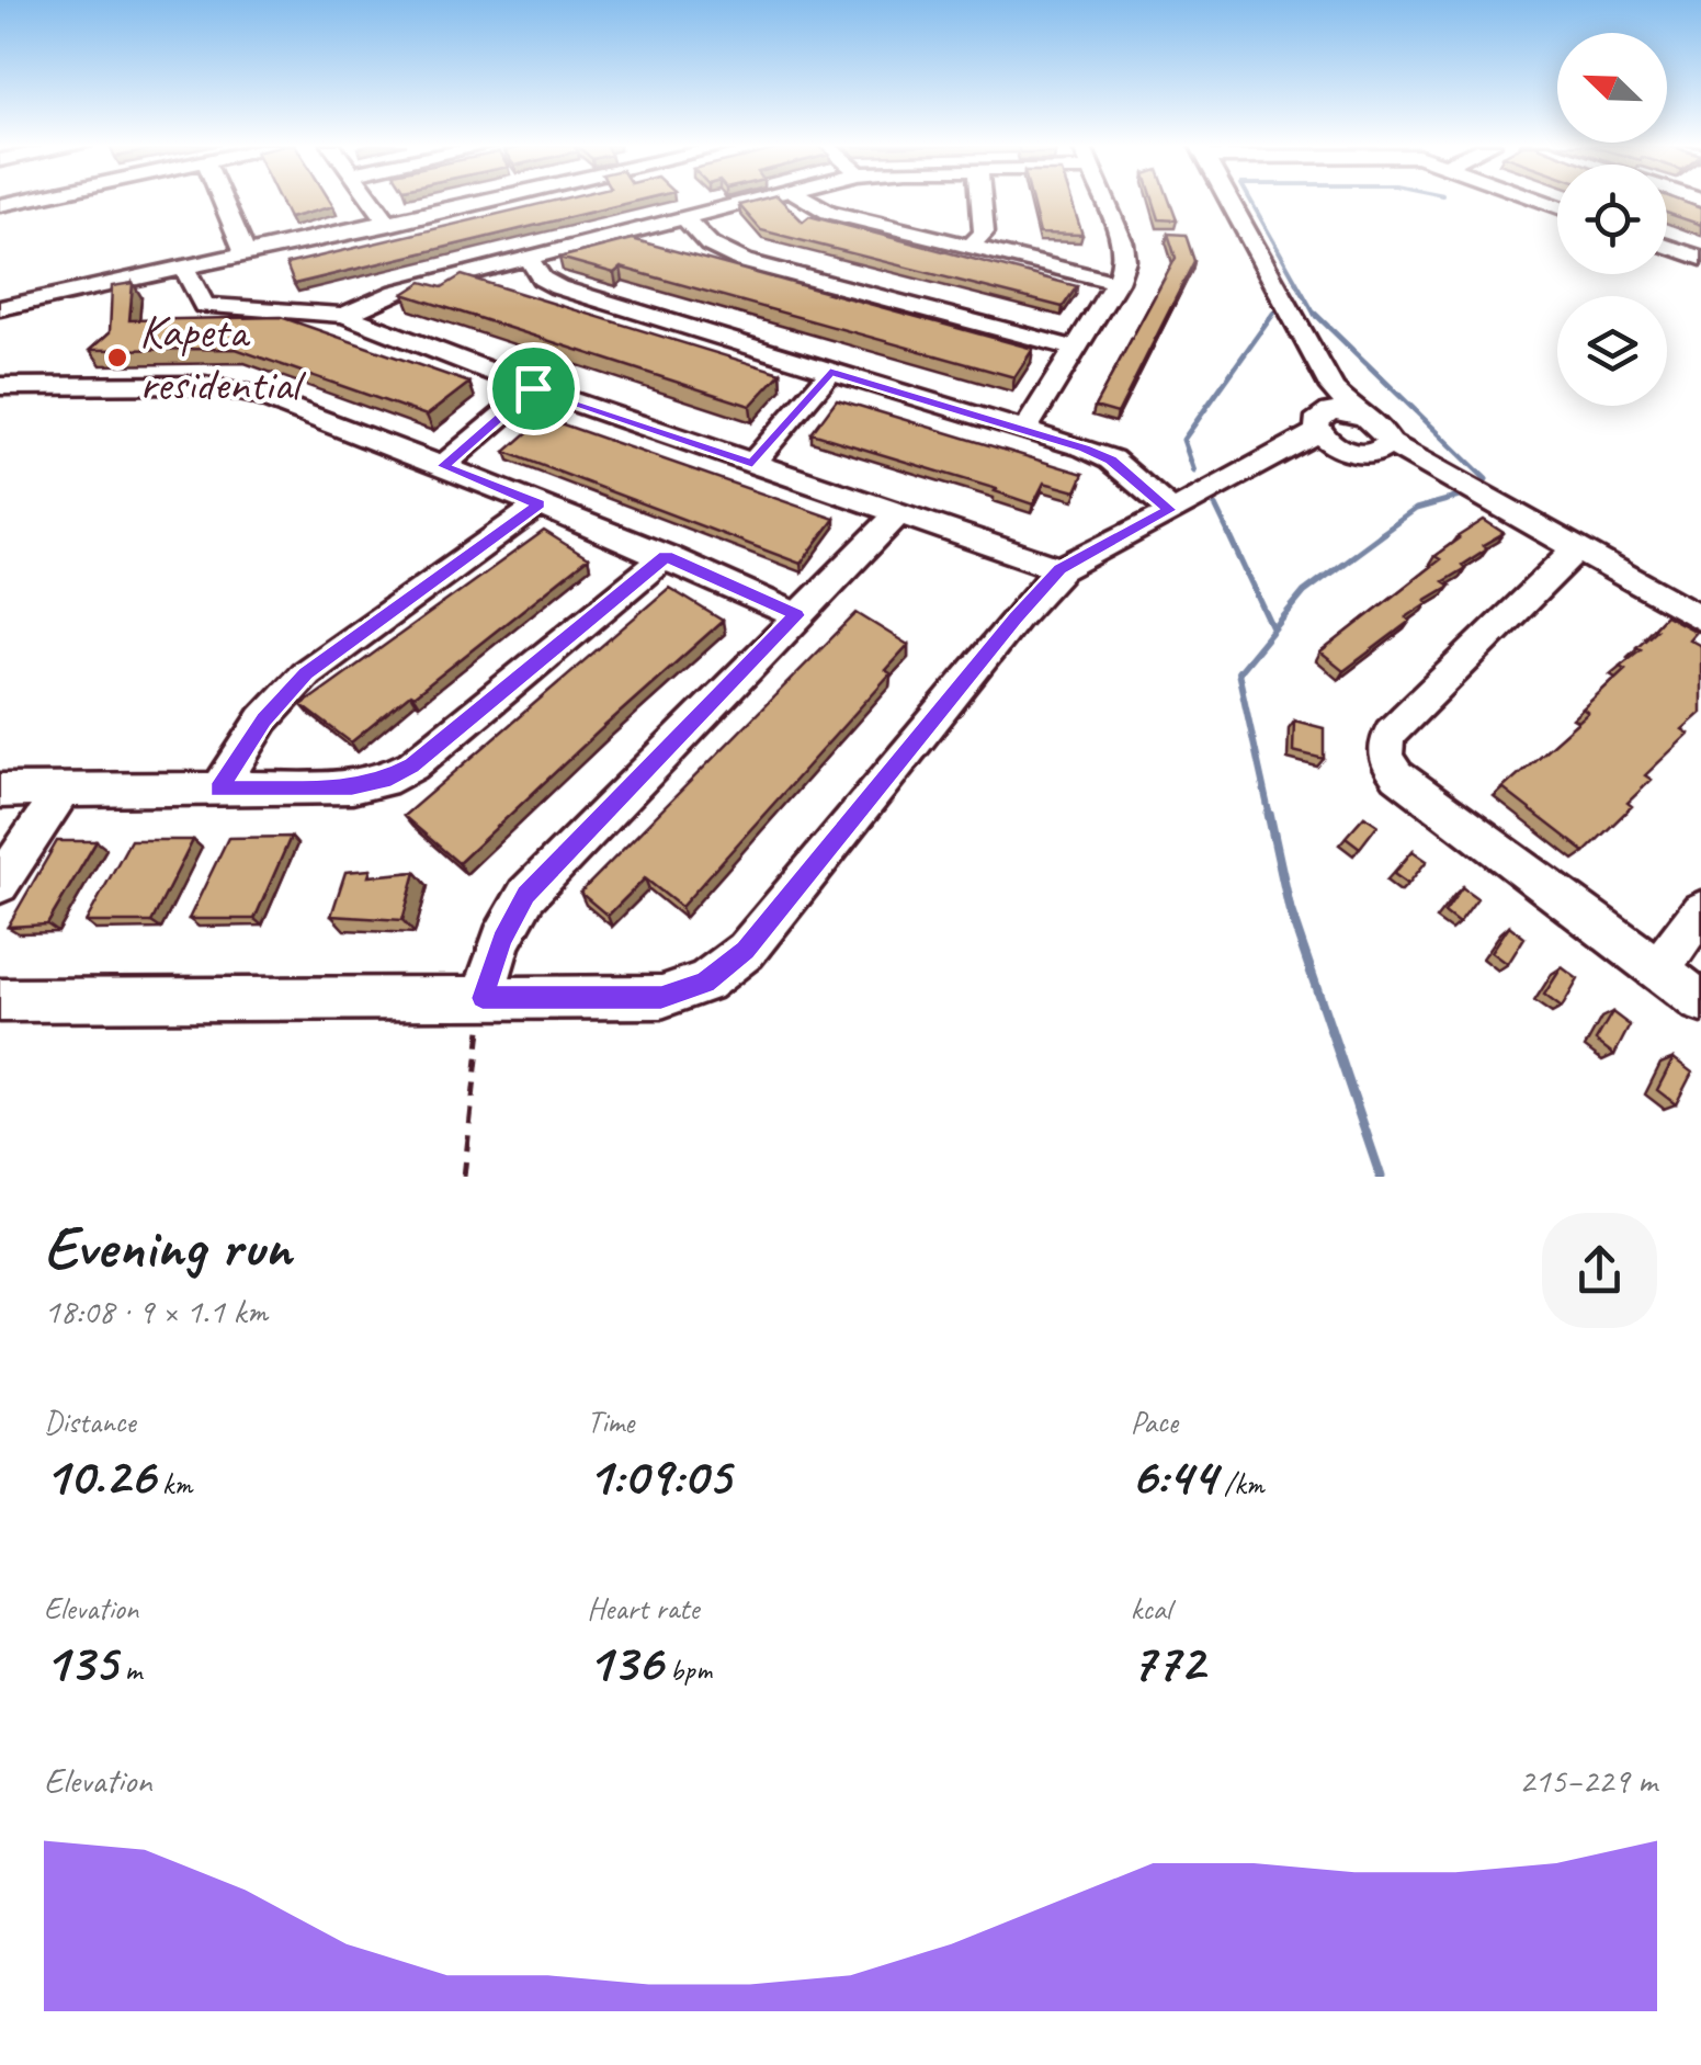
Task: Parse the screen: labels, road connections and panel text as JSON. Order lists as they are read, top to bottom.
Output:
{
  "places": ["Kapeta residential"],
  "north": "top left",
  "page": {
    "heading": ["Evening run", "18:08 · 9 × 1.1 km"],
    "stats": [
      ["Distance", "10.26 km"],
      ["Time", "1:09:05"],
      ["Pace", "6:44 /km"],
      ["Elevation", "135 m"],
      ["Heart rate", "136 bpm"],
      ["kcal", "772"]
    ],
    "chart": ["Elevation", "215–229 m"]
  }
}
